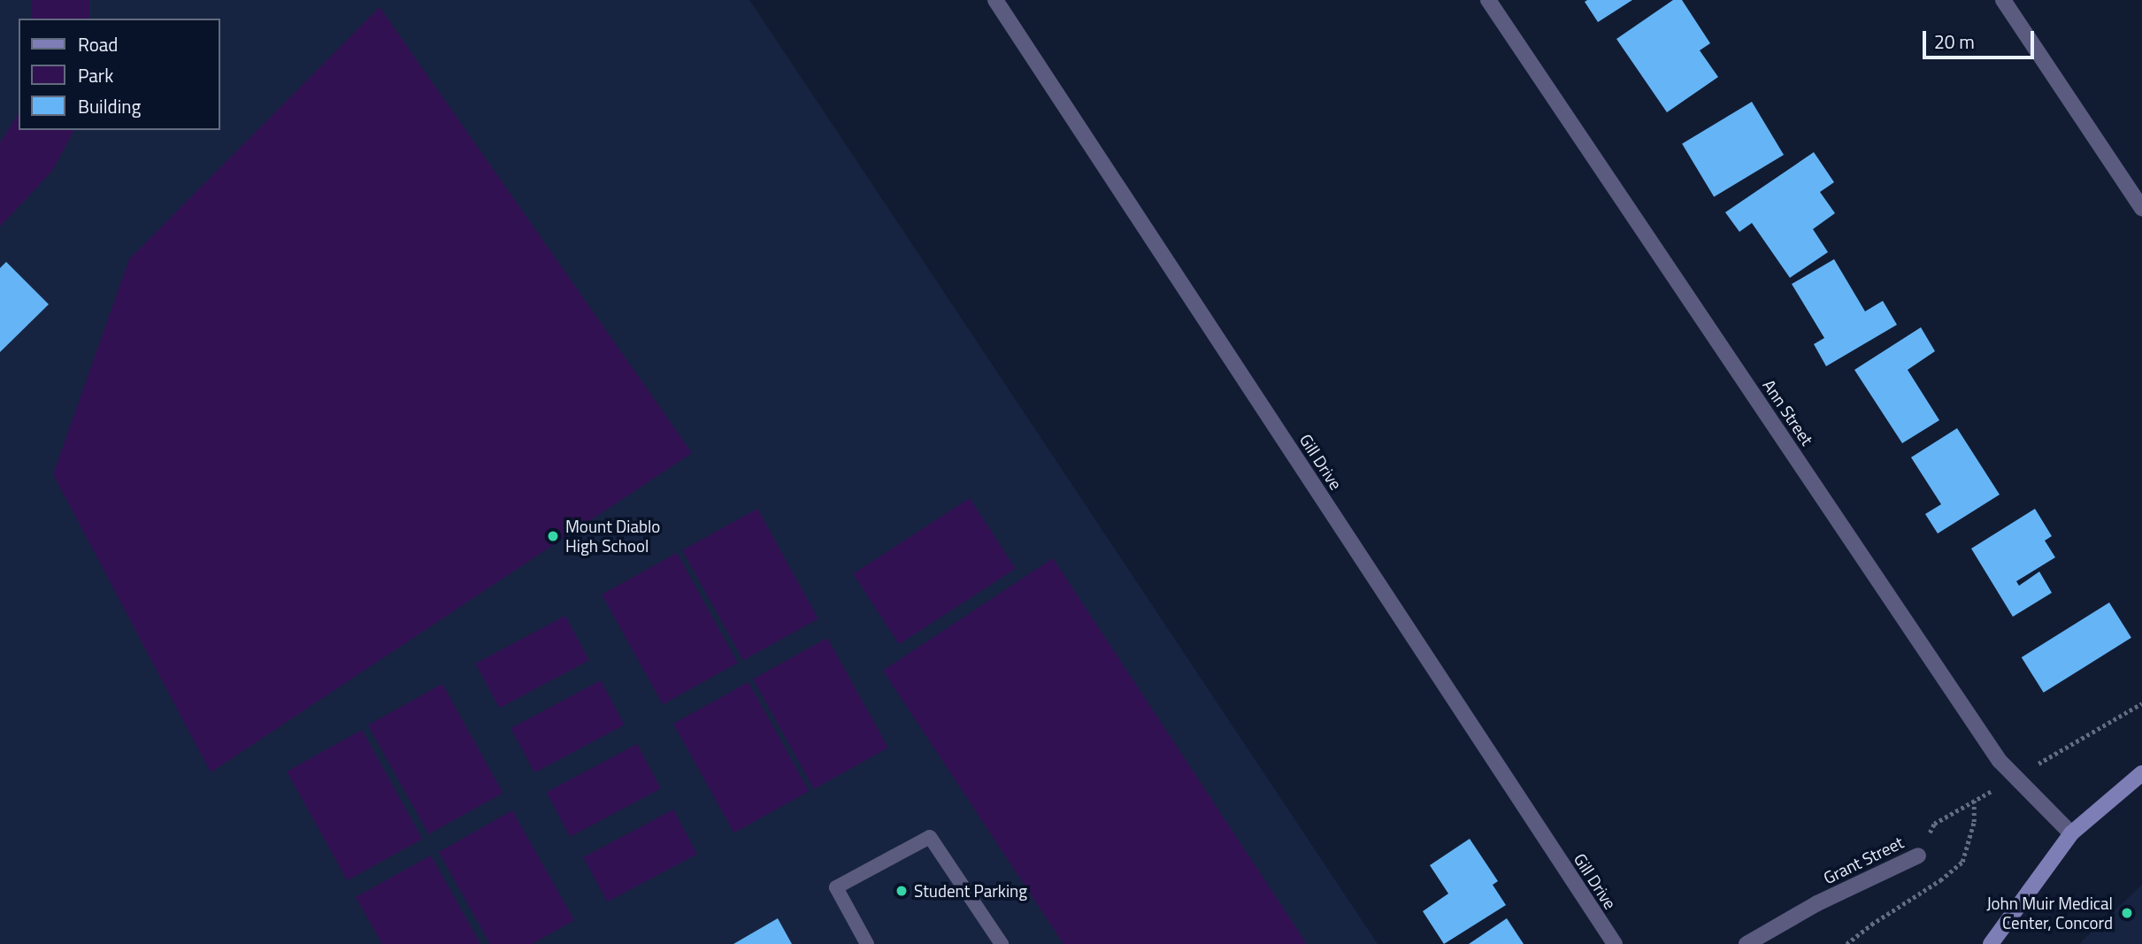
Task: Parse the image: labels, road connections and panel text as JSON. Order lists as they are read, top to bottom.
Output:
{
  "streets": {
    "street": ["Ann Street", "Gill Drive", "Grant Street"]
  },
  "places": ["Mount Diablo High School", "Student Parking", "John Muir Medical Center, Concord"],
  "legend": ["Road", "Park", "Building"],
  "scale_bar": "20 m"
}
